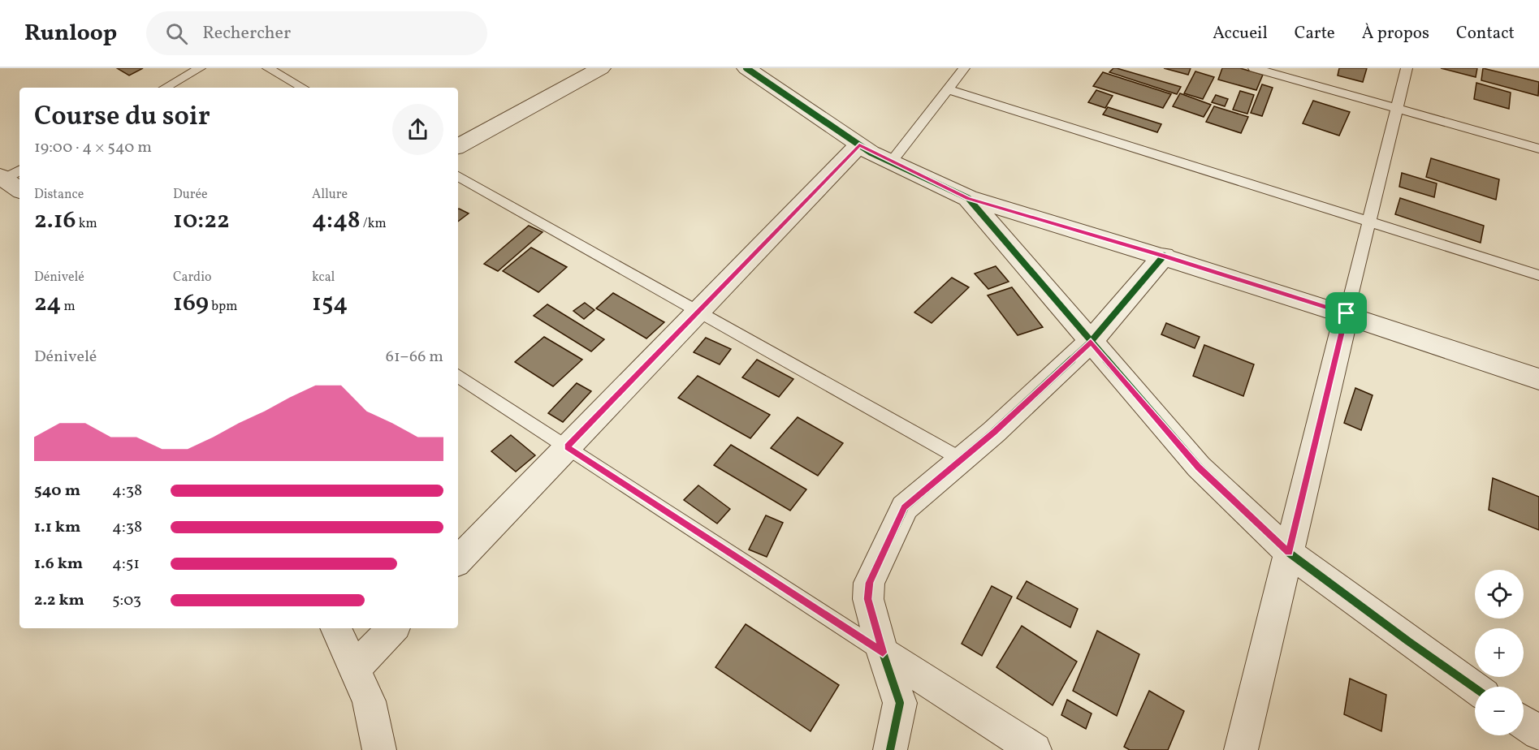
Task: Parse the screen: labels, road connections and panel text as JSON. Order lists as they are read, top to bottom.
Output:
{
  "page": {
    "header": "Runloop",
    "search": "Rechercher",
    "nav": [
      "Accueil",
      "Carte",
      "À propos",
      "Contact"
    ],
    "heading": ["Course du soir", "19:00 · 4 × 540 m"],
    "stats": [
      ["Distance", "2.16 km"],
      ["Durée", "10:22"],
      ["Allure", "4:48 /km"],
      ["Dénivelé", "24 m"],
      ["Cardio", "169 bpm"],
      ["kcal", "154"]
    ],
    "chart": ["Dénivelé", "61–66 m"],
    "list": [
      {
        "name": "540 m",
        "note": "4:38"
      },
      {
        "name": "1.1 km",
        "note": "4:38"
      },
      {
        "name": "1.6 km",
        "note": "4:51"
      },
      {
        "name": "2.2 km",
        "note": "5:03"
      }
    ],
    "map_buttons": ["+", "−"]
  }
}
